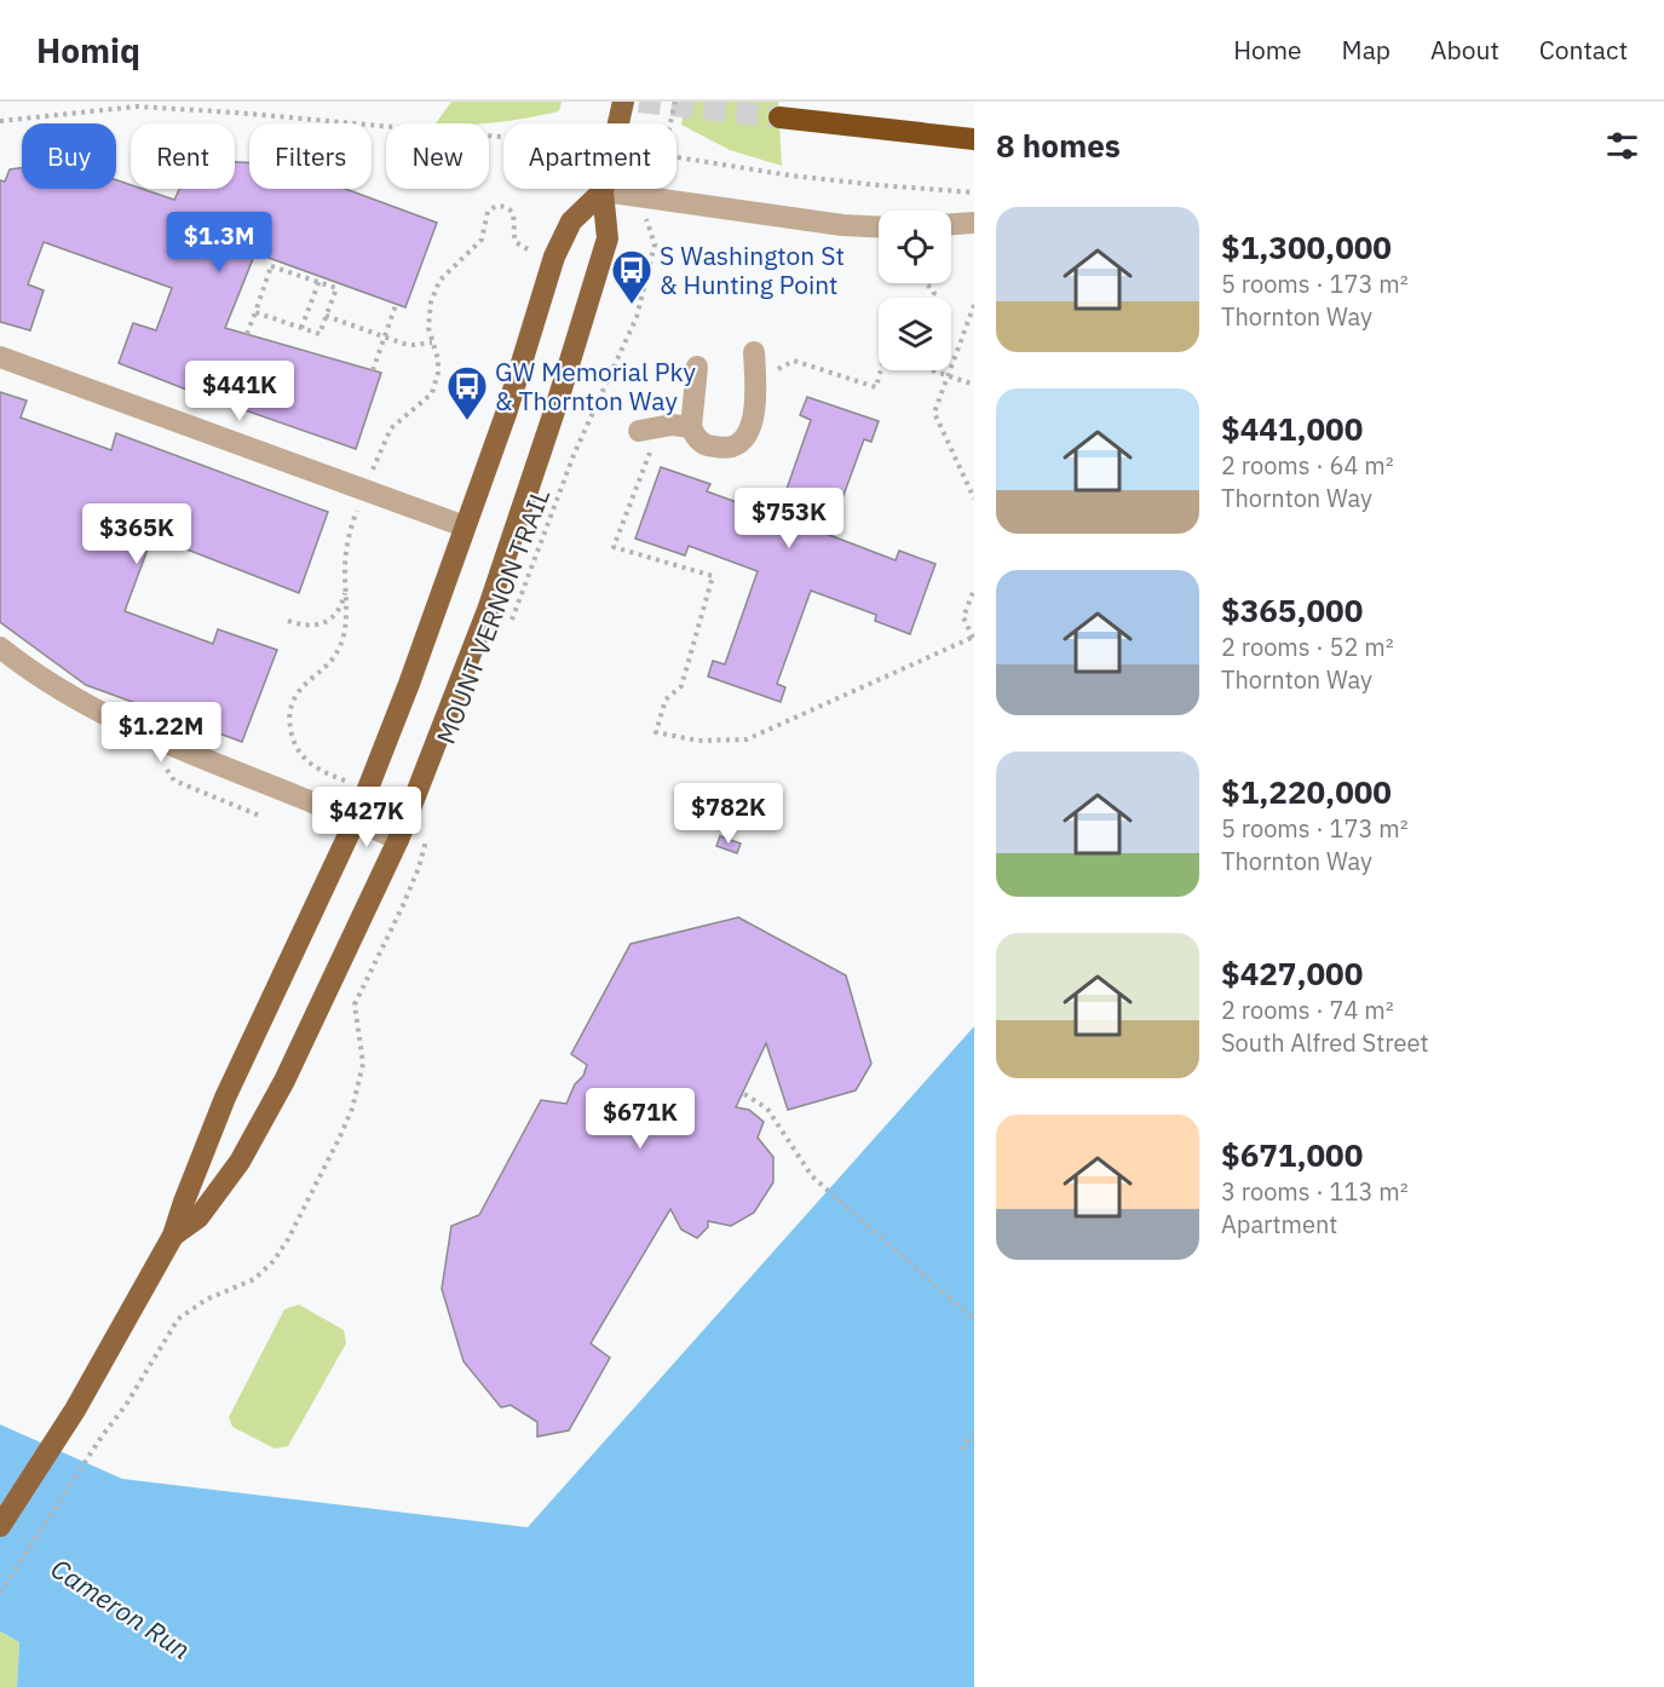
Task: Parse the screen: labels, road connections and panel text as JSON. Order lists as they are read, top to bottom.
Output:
{
  "streets": {
    "path": ["MOUNT VERNON TRAIL"]
  },
  "water": ["Cameron Run"],
  "places": {
    "bus stop": ["S Washington St & Hunting Point", "GW Memorial Pky & Thornton Way"]
  },
  "page": {
    "header": "Homiq",
    "nav": [
      "Home",
      "Map",
      "About",
      "Contact"
    ],
    "heading": "8 homes",
    "chip": [
      "Buy",
      "Rent",
      "Filters",
      "New",
      "Apartment"
    ],
    "list": [
      {
        "name": "$1,300,000",
        "note": "5 rooms · 173 m² · Thornton Way"
      },
      {
        "name": "$441,000",
        "note": "2 rooms · 64 m² · Thornton Way"
      },
      {
        "name": "$365,000",
        "note": "2 rooms · 52 m² · Thornton Way"
      },
      {
        "name": "$1,220,000",
        "note": "5 rooms · 173 m² · Thornton Way"
      },
      {
        "name": "$427,000",
        "note": "2 rooms · 74 m² · South Alfred Street"
      },
      {
        "name": "$671,000",
        "note": "3 rooms · 113 m² · Apartment"
      }
    ],
    "price": [
      "$1.3M",
      "$441K",
      "$753K",
      "$365K",
      "$1.22M",
      "$782K",
      "$427K",
      "$671K"
    ]
  }
}
